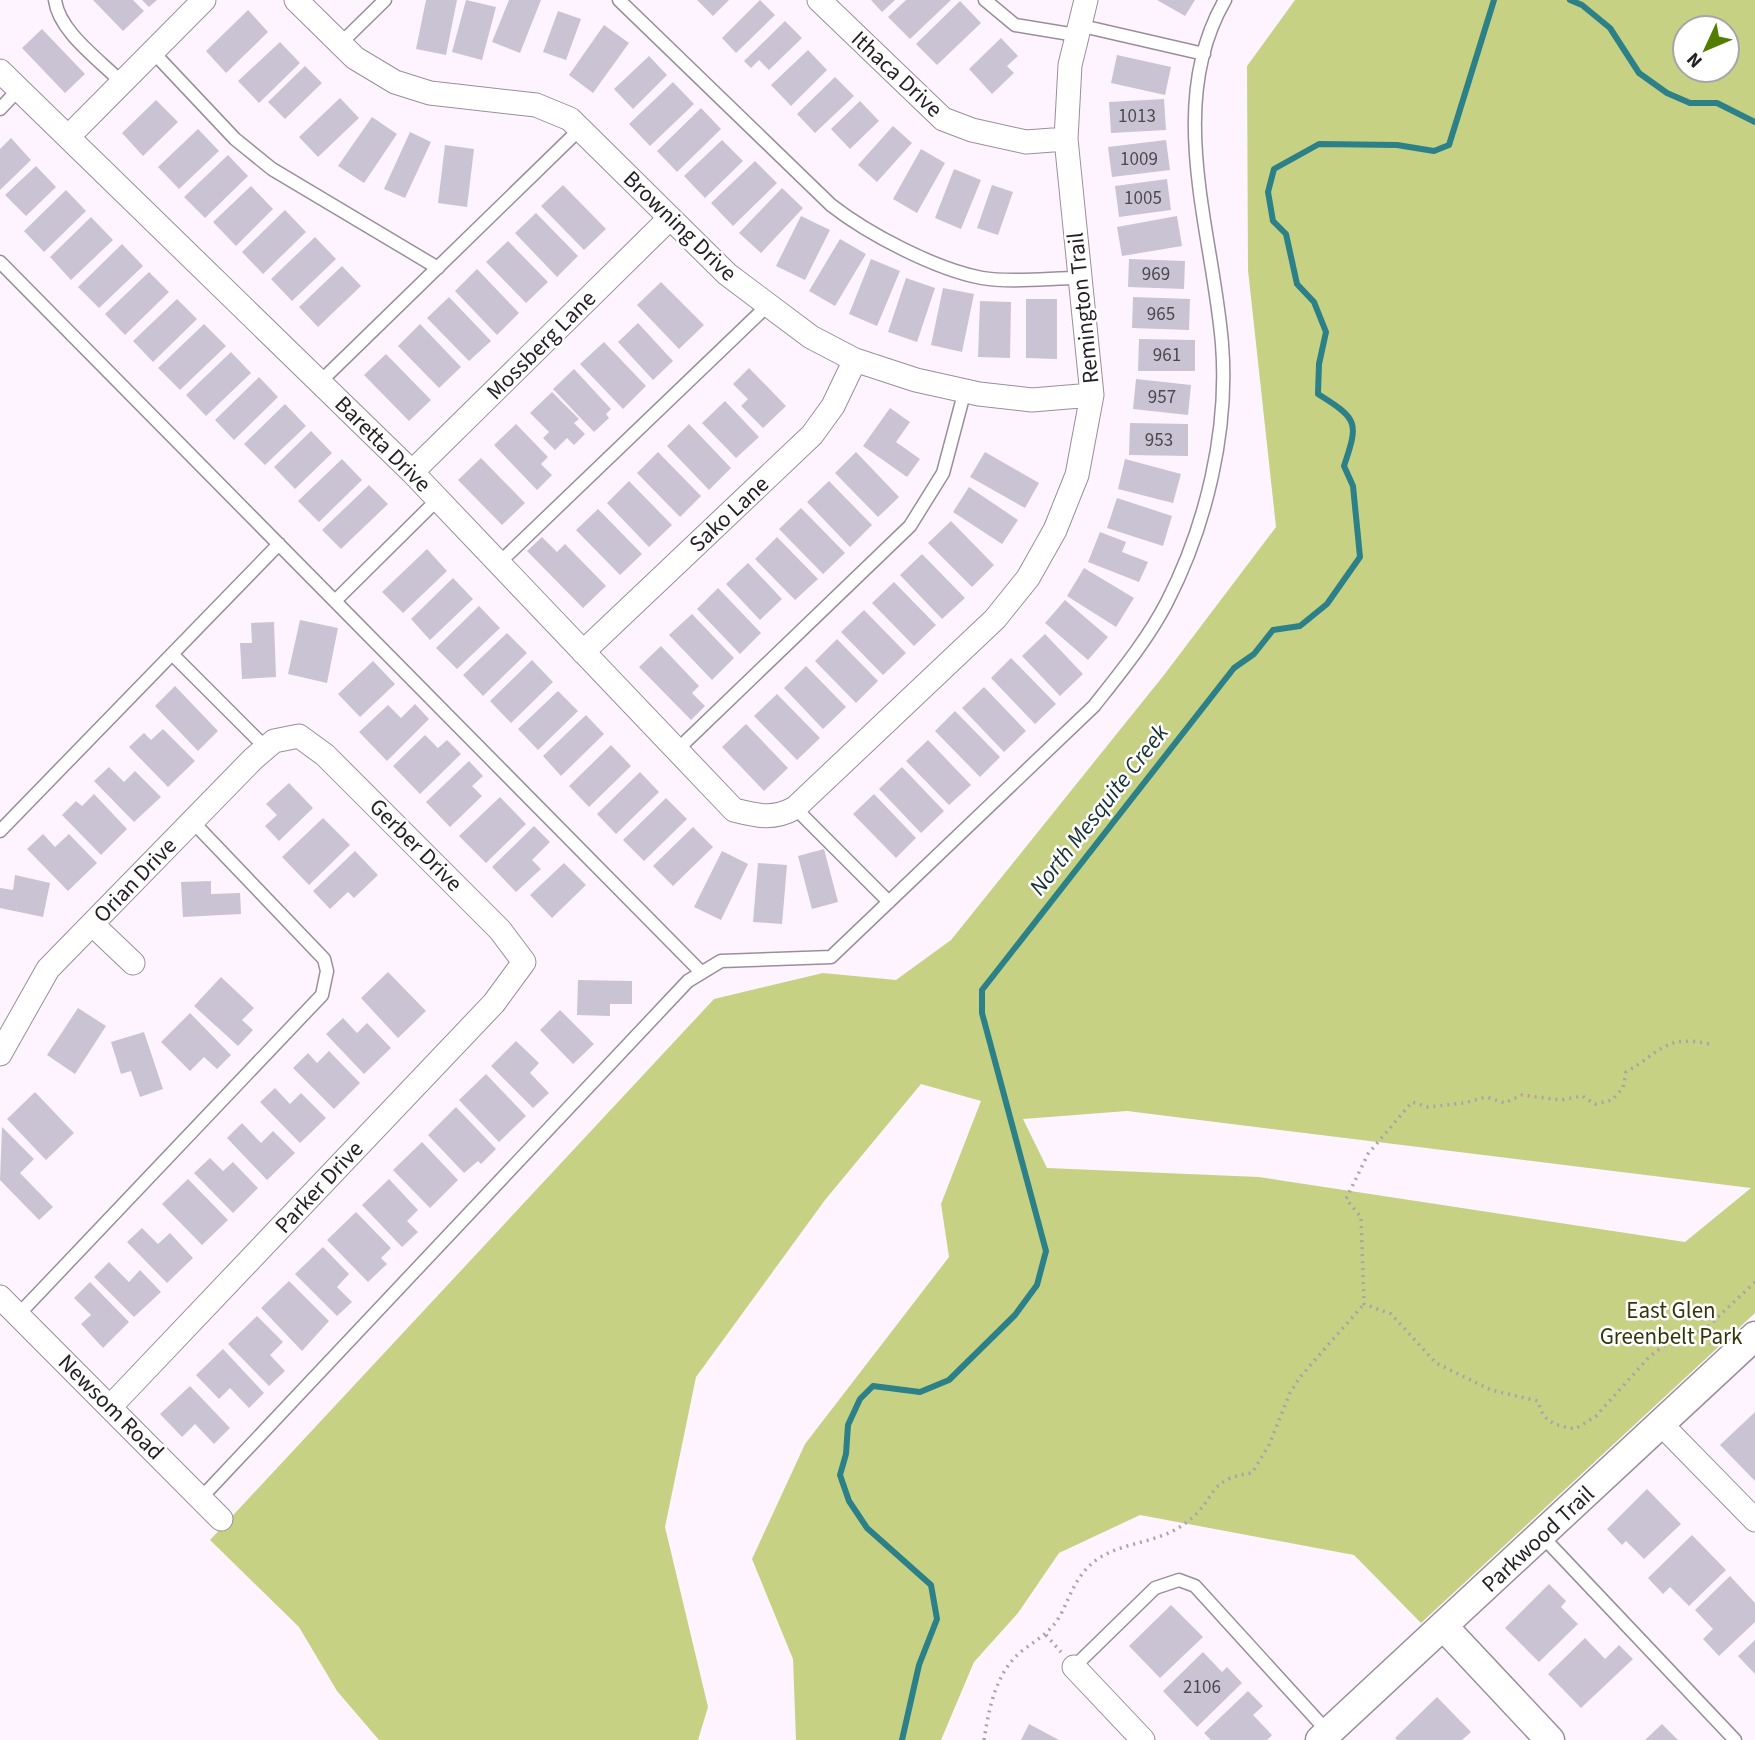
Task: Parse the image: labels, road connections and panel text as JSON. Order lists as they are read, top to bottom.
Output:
{
  "streets": {
    "street": [
      "Ithaca Drive",
      "Browning Drive",
      "Remington Trail",
      "Mossberg Lane",
      "Baretta Drive",
      "Sako Lane",
      "Gerber Drive",
      "Orian Drive",
      "Parker Drive",
      "Newsom Road",
      "Parkwood Trail"
    ]
  },
  "crossings": [
    ["Ithaca Drive", "Remington Trail"],
    ["Browning Drive", "Remington Trail"],
    ["Browning Drive", "Mossberg Lane"],
    ["Browning Drive", "Sako Lane"],
    ["Remington Trail", "Baretta Drive"],
    ["Mossberg Lane", "Baretta Drive"],
    ["Baretta Drive", "Sako Lane"],
    ["Gerber Drive", "Orian Drive"],
    ["Gerber Drive", "Parker Drive"],
    ["Parker Drive", "Newsom Road"]
  ],
  "water": ["North Mesquite Creek"],
  "parks": ["East Glen Greenbelt Park"],
  "house_numbers": [
    "1013",
    "1009",
    "1005",
    "969",
    "965",
    "961",
    "957",
    "953",
    "2106"
  ],
  "north": "bottom left"
}
